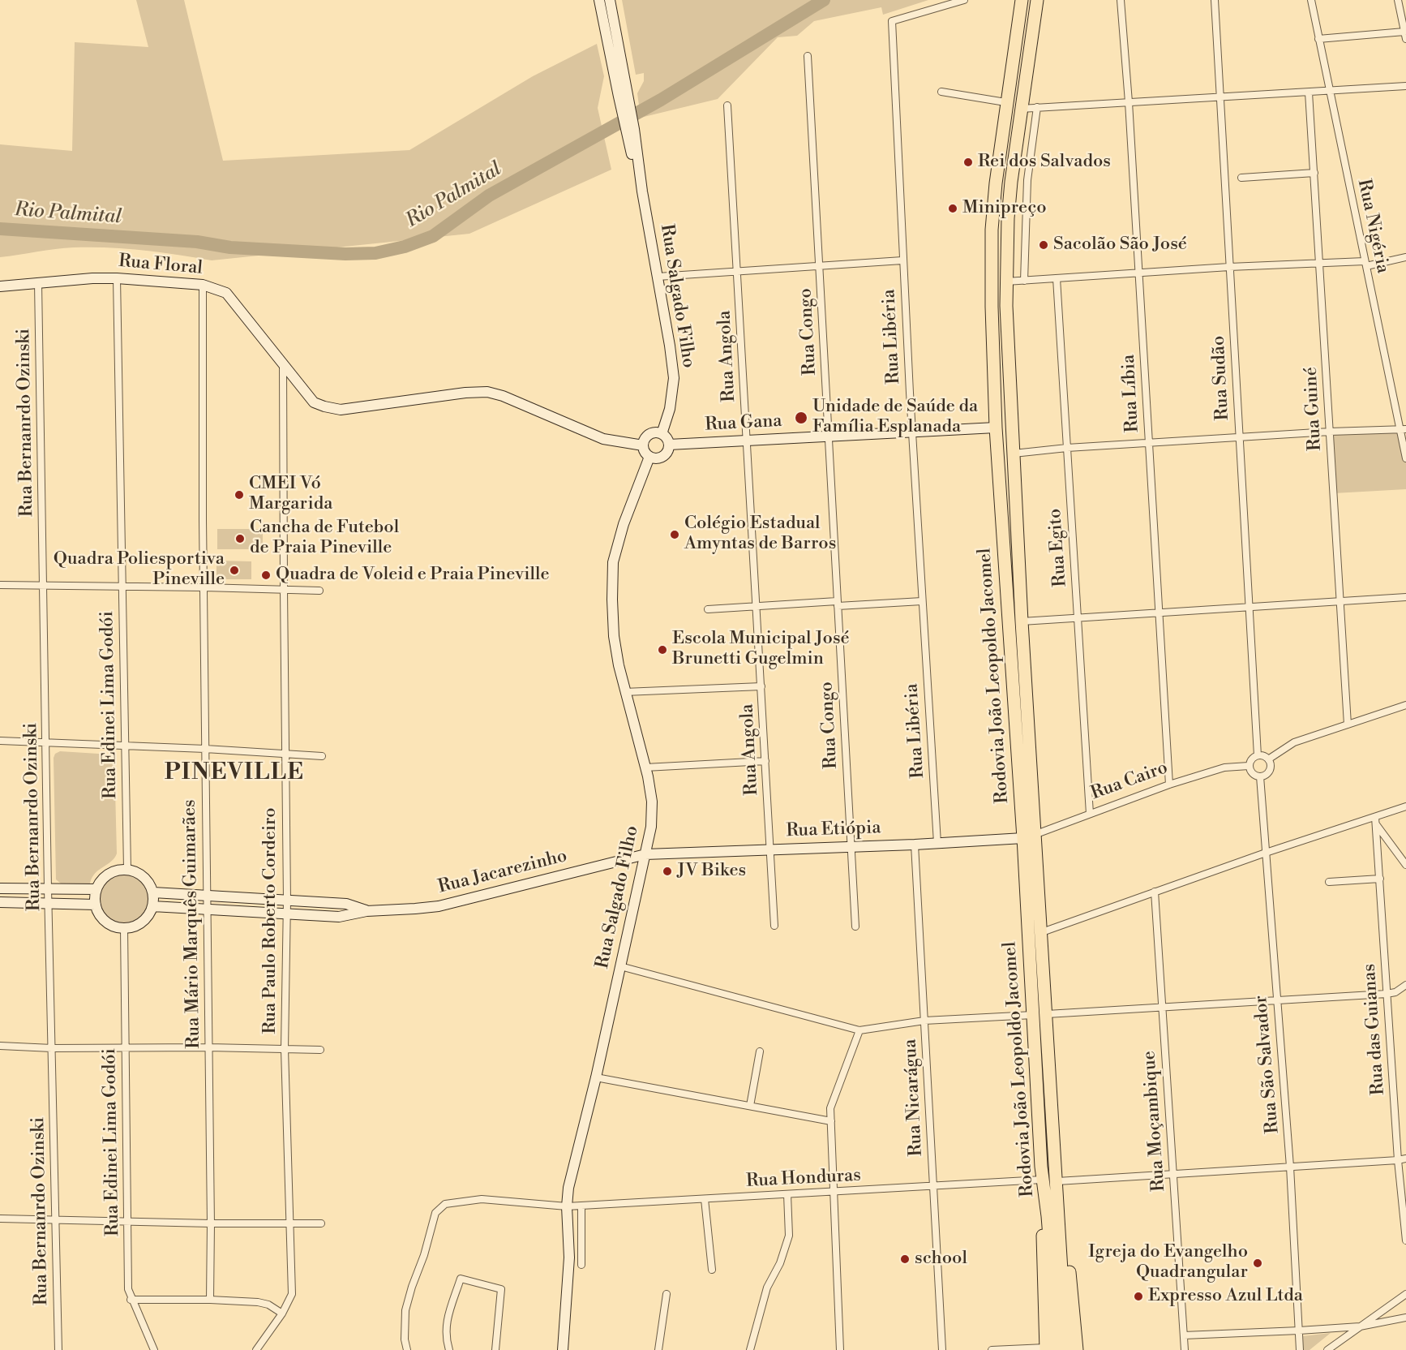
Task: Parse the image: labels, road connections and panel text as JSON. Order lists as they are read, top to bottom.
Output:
{
  "streets": {
    "highway": ["Rodovia João Leopoldo Jacomel"],
    "street": [
      "Rua Nigéria",
      "Rua Floral",
      "Rua Salgado Filho",
      "Rua Congo",
      "Rua Libéria",
      "Rua Angola",
      "Rua Sudão",
      "Rua Líbia",
      "Rua Guiné",
      "Rua Bernanrdo Ozinski",
      "Rua Gana",
      "Rua Egito",
      "Rua Edinei Lima Godói",
      "Rua Cairo",
      "Rua Etiópia",
      "Rua Jacarezinho",
      "Rua Paulo Roberto Cordeiro",
      "Rua Mário Marquês Guimarães",
      "Rua das Guianas",
      "Rua São Salvador",
      "Rua Nicarágua",
      "Rua Moçambique",
      "Rua Honduras"
    ]
  },
  "crossings": [
    ["Rua Floral", "Rua Salgado Filho"],
    ["Rua Floral", "Rua Bernanrdo Ozinski"],
    ["Rua Floral", "Rua Gana"],
    ["Rua Floral", "Rua Edinei Lima Godói"],
    ["Rua Floral", "Rua Paulo Roberto Cordeiro"],
    ["Rua Floral", "Rua Mário Marquês Guimarães"],
    ["Rua Salgado Filho", "Rua Gana"],
    ["Rua Salgado Filho", "Rua Etiópia"],
    ["Rua Salgado Filho", "Rua Jacarezinho"],
    ["Rua Salgado Filho", "Rua Honduras"],
    ["Rua Congo", "Rua Gana"],
    ["Rua Congo", "Rua Etiópia"],
    ["Rua Libéria", "Rua Gana"],
    ["Rua Libéria", "Rua Etiópia"],
    ["Rua Angola", "Rua Gana"],
    ["Rua Angola", "Rua Etiópia"],
    ["Rua Sudão", "Rua Cairo"],
    ["Rua Sudão", "Rua São Salvador"],
    ["Rua Líbia", "Rua Cairo"],
    ["Rua Gana", "Rodovia João Leopoldo Jacomel"],
    ["Rua Egito", "Rua Cairo"],
    ["Rodovia João Leopoldo Jacomel", "Rua Cairo"],
    ["Rodovia João Leopoldo Jacomel", "Rua Etiópia"],
    ["Rodovia João Leopoldo Jacomel", "Rua Honduras"],
    ["Rua Edinei Lima Godói", "Rua Jacarezinho"],
    ["Rua Cairo", "Rua Etiópia"],
    ["Rua Cairo", "Rua São Salvador"],
    ["Rua Etiópia", "Rua Jacarezinho"],
    ["Rua Etiópia", "Rua Nicarágua"],
    ["Rua Jacarezinho", "Rua Paulo Roberto Cordeiro"],
    ["Rua Jacarezinho", "Rua Mário Marquês Guimarães"],
    ["Rua Nicarágua", "Rua Honduras"]
  ],
  "districts": ["PINEVILLE"],
  "water": ["Rio Palmital"],
  "places": [
    "Rei dos Salvados",
    "Minipreço",
    "Sacolão São José",
    "Unidade de Saúde da Família Esplanada",
    "CMEI Vó Margarida",
    "Colégio Estadual Amyntas de Barros",
    "Cancha de Futebol de Praia Pineville",
    "Quadra Poliesportiva Pineville",
    "Quadra de Voleid e Praia Pineville",
    "Escola Municipal José Brunetti Gugelmin",
    "JV Bikes",
    "school",
    "Igreja do Evangelho Quadrangular",
    "Expresso Azul Ltda"
  ]
}
